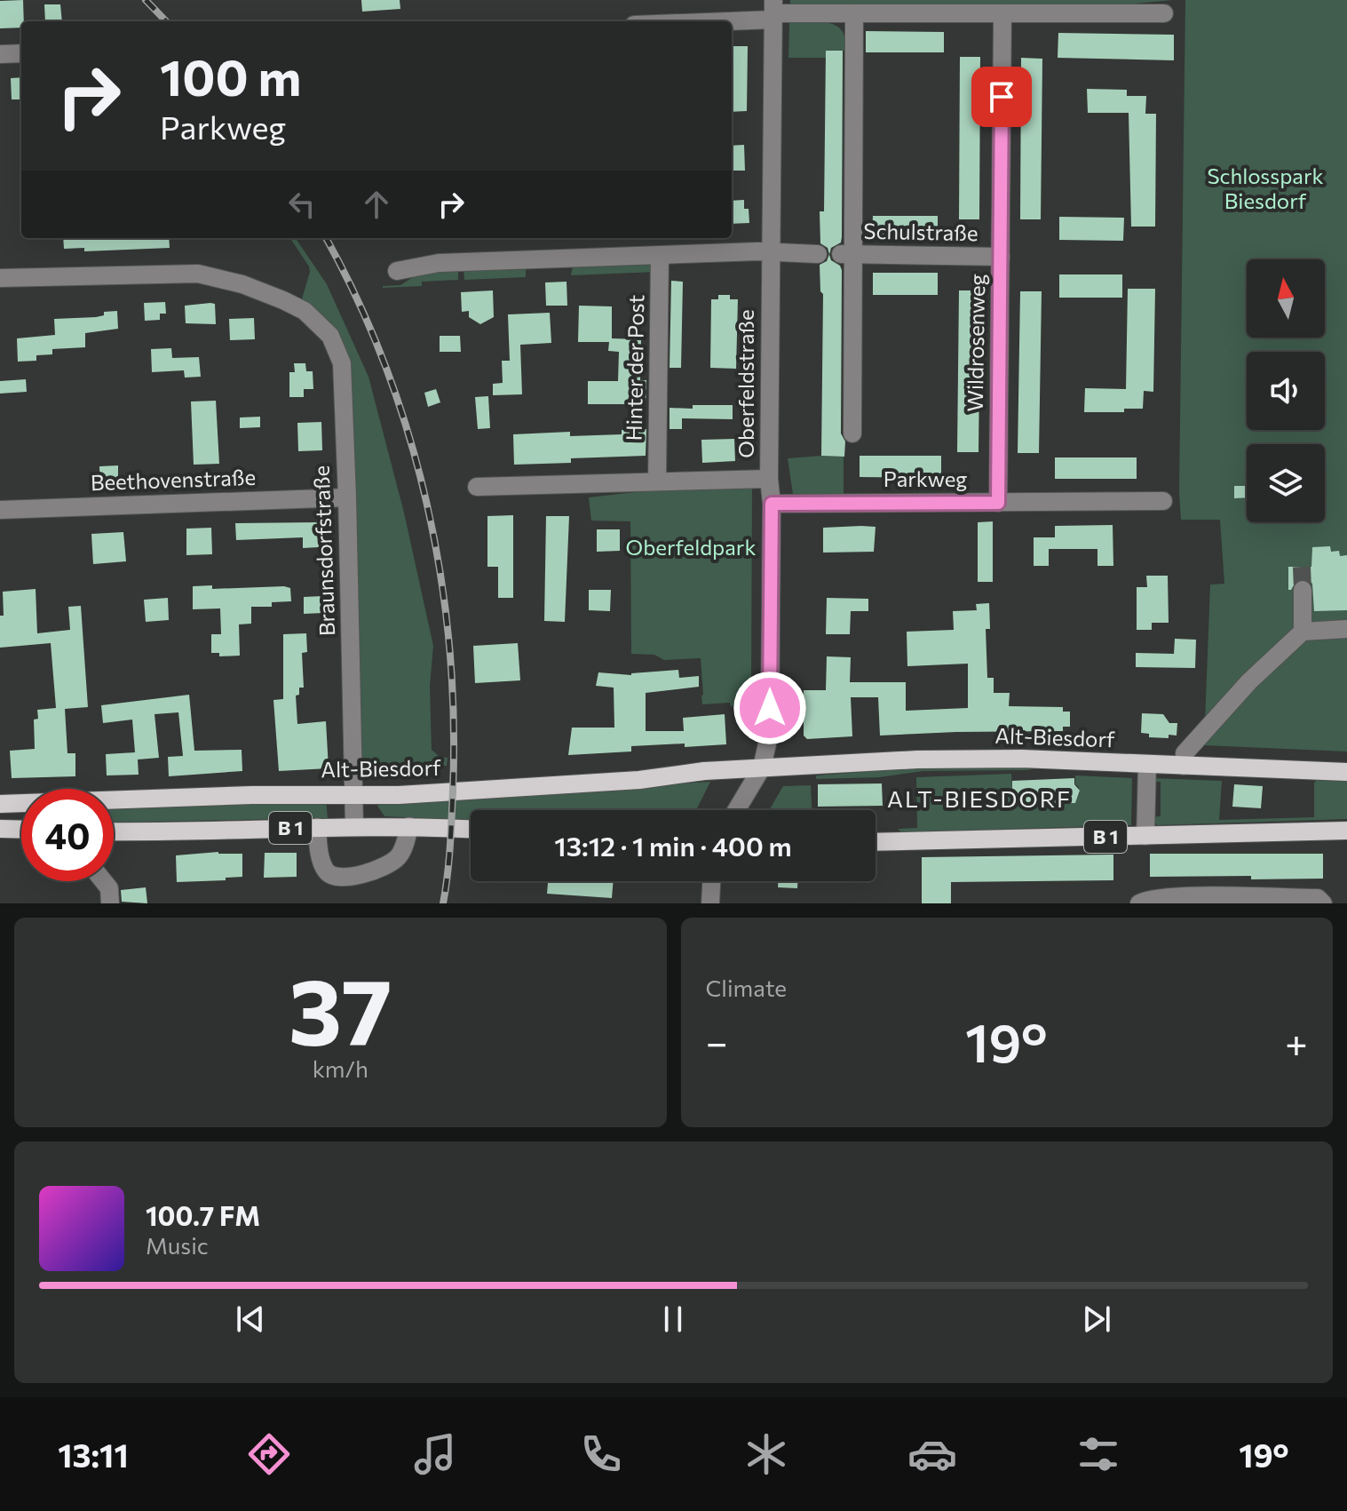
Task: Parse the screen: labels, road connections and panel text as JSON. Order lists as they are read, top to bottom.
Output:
{
  "streets": {
    "main road": ["Alt-Biesdorf", "B 1"],
    "street": [
      "Schulstraße",
      "Wildrosenweg",
      "Hinter der Post",
      "Oberfeldstraße",
      "Parkweg",
      "Beethovenstraße",
      "Braunsdorfstraße"
    ]
  },
  "crossings": [
    ["Schulstraße", "Wildrosenweg"],
    ["Wildrosenweg", "Parkweg"],
    ["Oberfeldstraße", "Parkweg"],
    ["Oberfeldstraße", "Alt-Biesdorf"],
    ["Beethovenstraße", "Braunsdorfstraße"],
    ["Braunsdorfstraße", "Alt-Biesdorf"],
    ["Braunsdorfstraße", "B 1"]
  ],
  "districts": ["ALT-BIESDORF"],
  "parks": ["Schlosspark Biesdorf", "Oberfeldpark"],
  "north": "top",
  "page": {
    "turn": ["100 m", "Parkweg"],
    "limit": "40",
    "trip": "13:12 · 1 min · 400 m",
    "tile": [
      ["37", "km/h"],
      "Climate"
    ],
    "heat": ["−", "19°", "+"],
    "song": ["100.7 FM", "Music"],
    "tabs": ["13:11", "19°"]
  }
}
